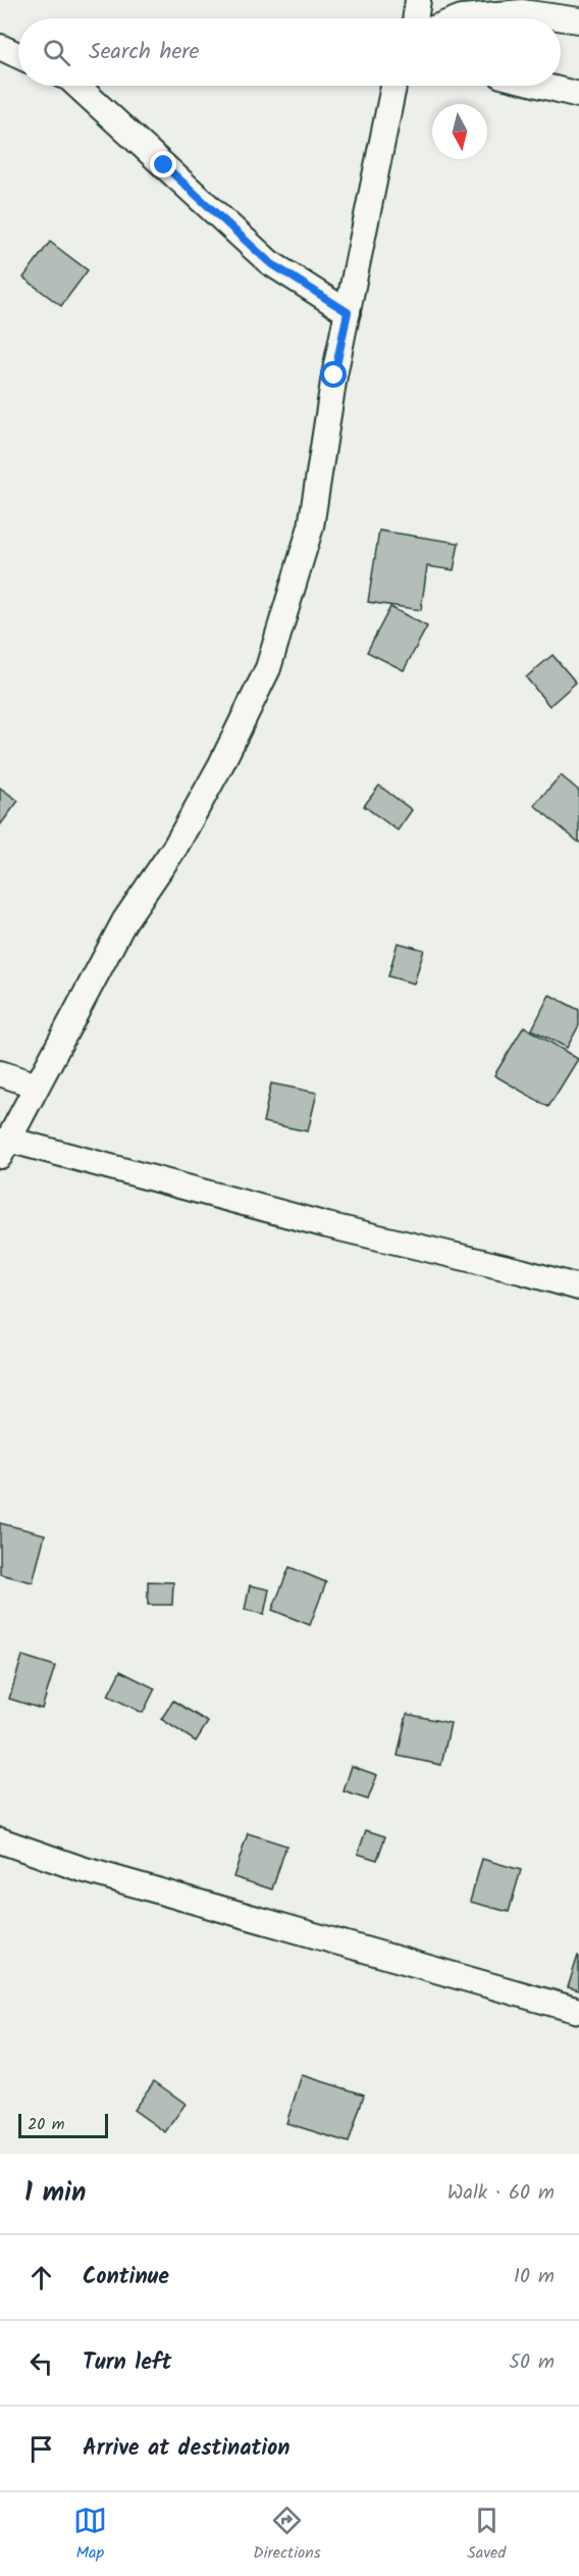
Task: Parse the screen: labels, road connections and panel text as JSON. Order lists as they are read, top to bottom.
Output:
{
  "scale_bar": "20 m",
  "north": "bottom",
  "page": {
    "search": "Search here",
    "scale": "20 m",
    "heading": ["1 min", "Walk · 60 m"],
    "list": [
      ["Continue", "10 m"],
      ["Turn left", "50 m"],
      "Arrive at destination"
    ],
    "nav": ["Map", "Directions", "Saved"]
  }
}
